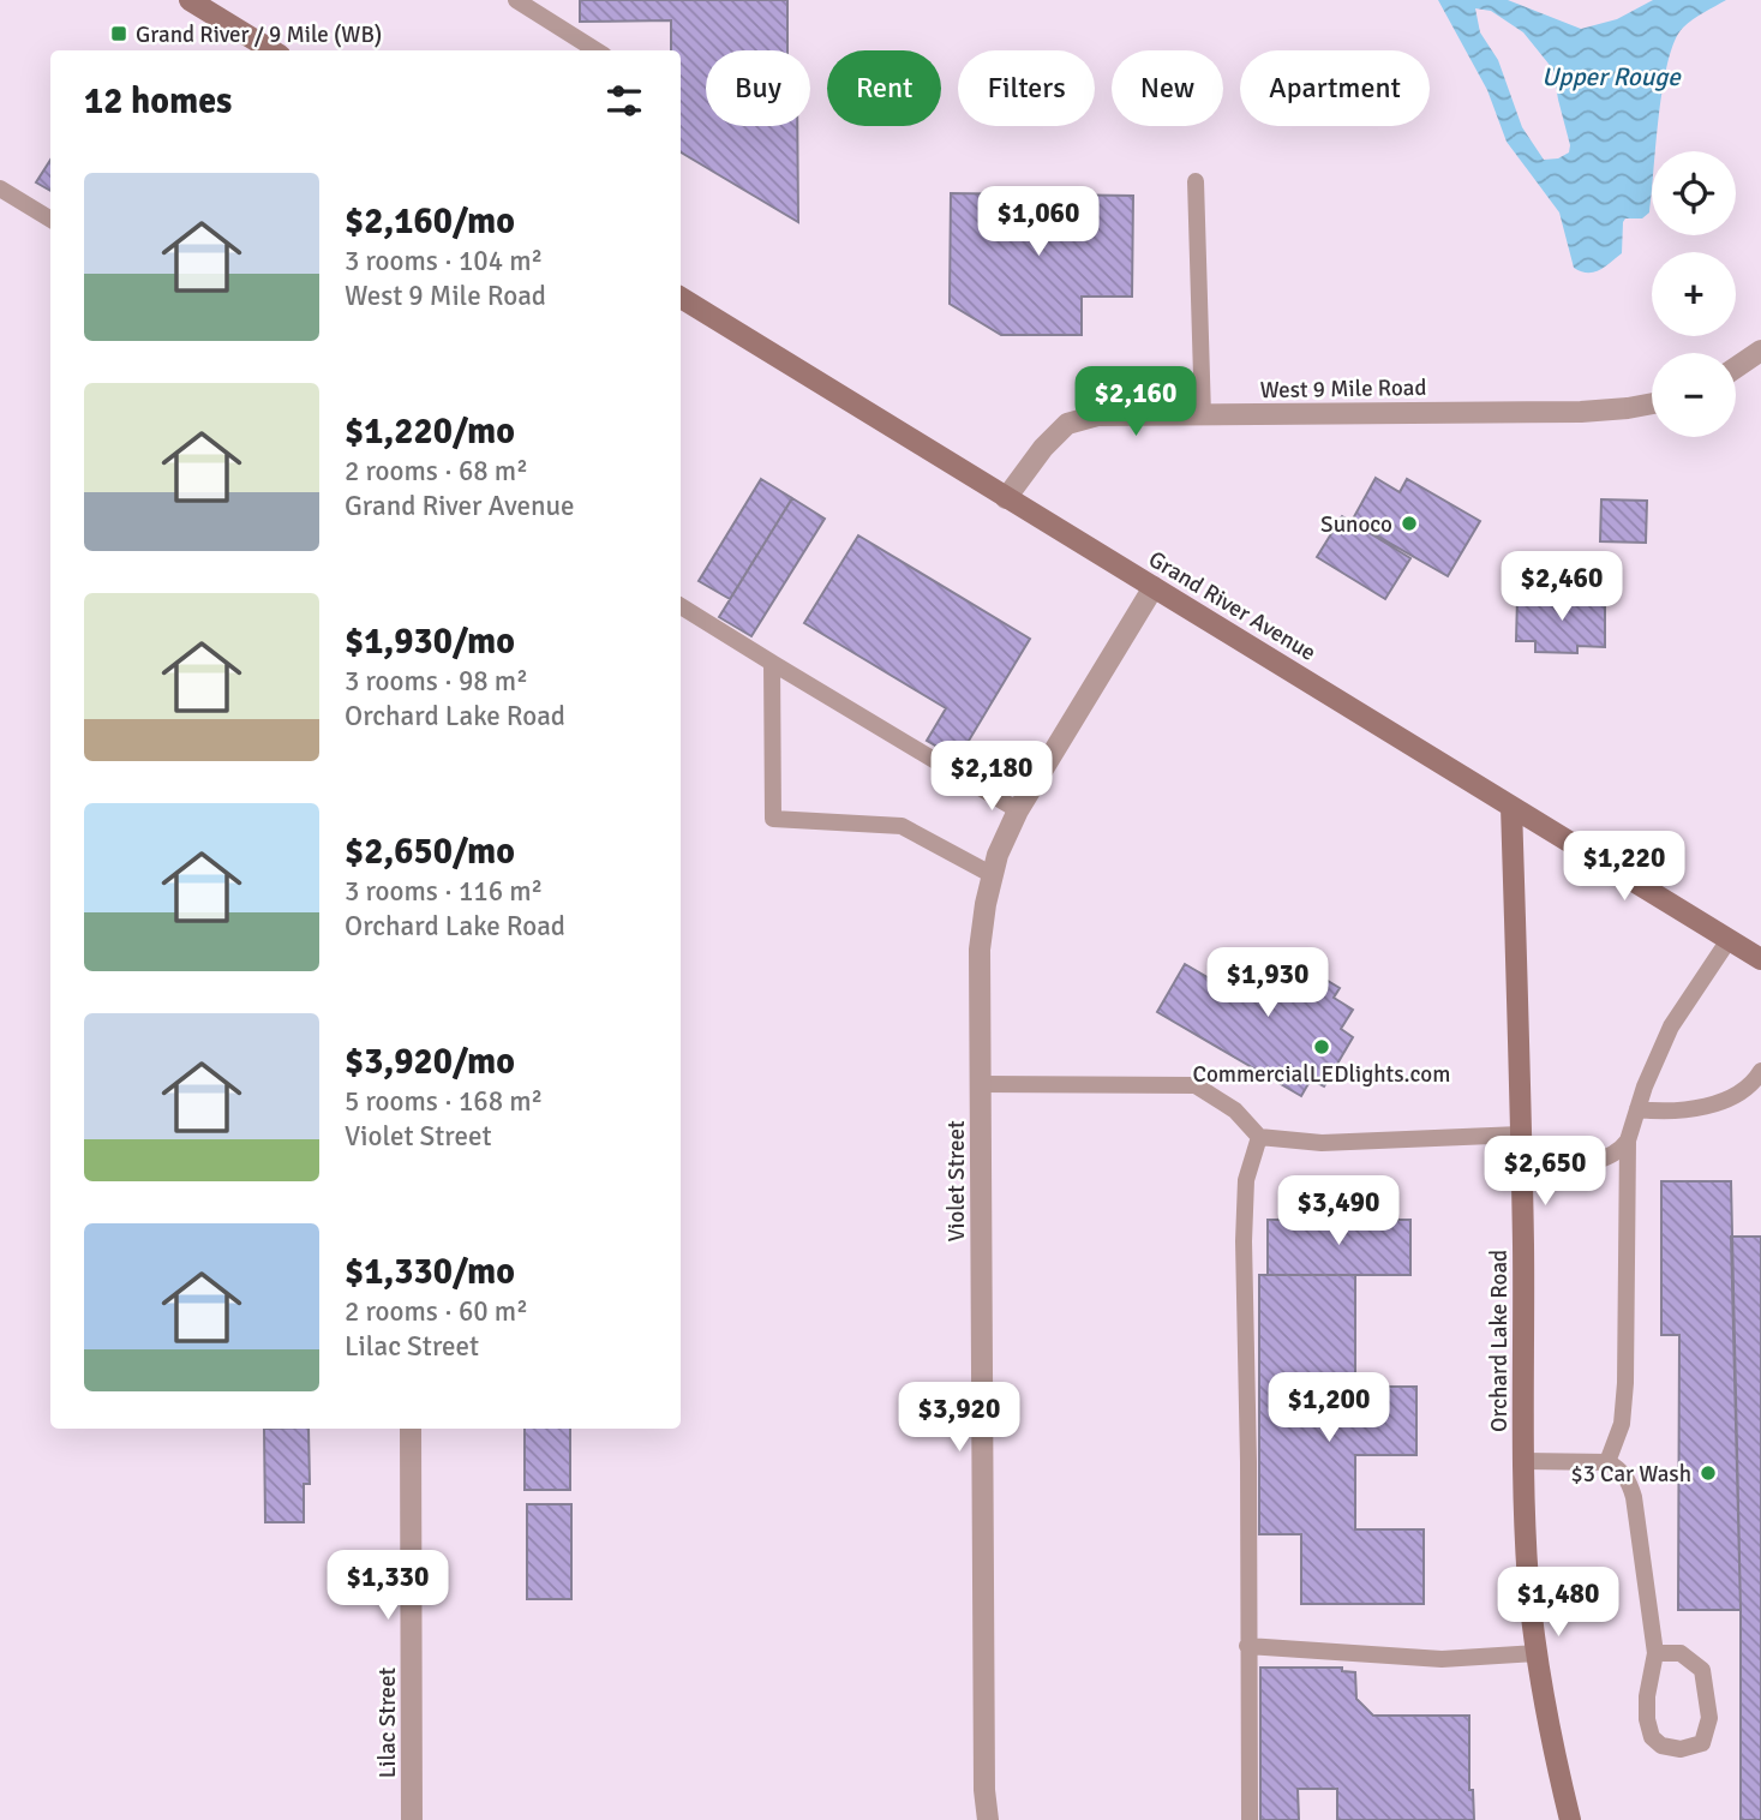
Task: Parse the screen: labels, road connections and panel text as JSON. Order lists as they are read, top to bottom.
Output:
{
  "streets": {
    "main road": ["Grand River Avenue", "Orchard Lake Road"],
    "street": ["West 9 Mile Road", "Violet Street", "Lilac Street"]
  },
  "crossings": [
    ["West 9 Mile Road", "Grand River Avenue"],
    ["Grand River Avenue", "Violet Street"],
    ["Grand River Avenue", "Orchard Lake Road"]
  ],
  "water": ["Upper Rouge"],
  "places": {
    "transit": ["Grand River / 9 Mile (WB)"],
    "other": ["Sunoco", "CommercialLEDlights.com", "$3 Car Wash"]
  },
  "page": {
    "chip": [
      "Buy",
      "Rent",
      "Filters",
      "New",
      "Apartment"
    ],
    "heading": "12 homes",
    "map_buttons": ["+", "−"],
    "list": [
      {
        "name": "$2,160/mo",
        "note": "3 rooms · 104 m² · West 9 Mile Road"
      },
      {
        "name": "$1,220/mo",
        "note": "2 rooms · 68 m² · Grand River Avenue"
      },
      {
        "name": "$1,930/mo",
        "note": "3 rooms · 98 m² · Orchard Lake Road"
      },
      {
        "name": "$2,650/mo",
        "note": "3 rooms · 116 m² · Orchard Lake Road"
      },
      {
        "name": "$3,920/mo",
        "note": "5 rooms · 168 m² · Violet Street"
      },
      {
        "name": "$1,330/mo",
        "note": "2 rooms · 60 m² · Lilac Street"
      }
    ],
    "price": [
      "$1,060",
      "$2,160",
      "$2,460",
      "$2,180",
      "$1,220",
      "$1,930",
      "$2,650",
      "$3,490",
      "$1,200",
      "$3,920",
      "$1,330",
      "$1,480"
    ]
  }
}
